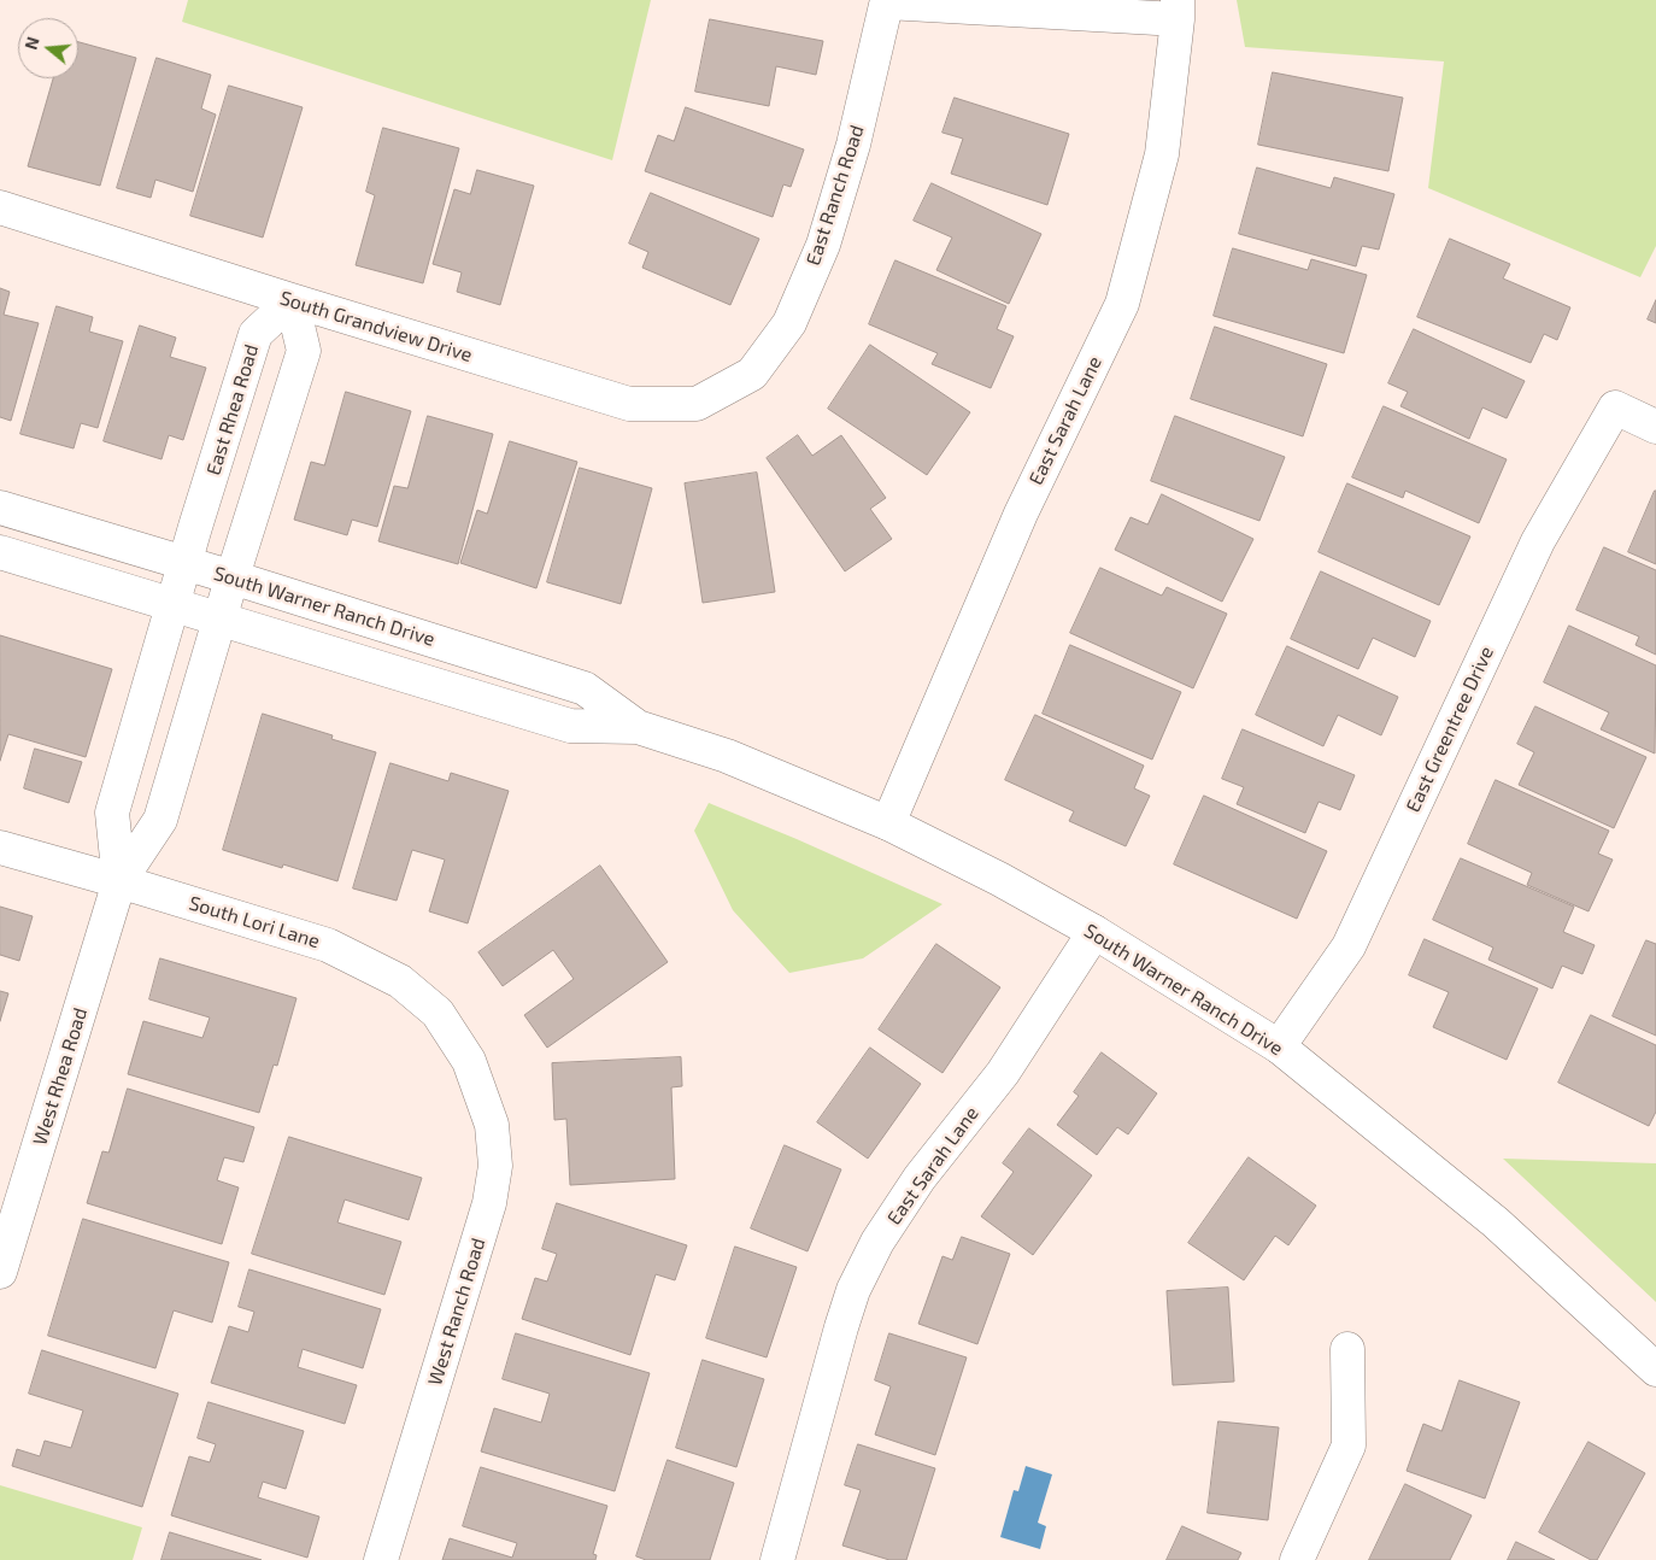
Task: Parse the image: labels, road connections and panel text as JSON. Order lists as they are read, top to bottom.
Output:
{
  "streets": {
    "street": [
      "East Ranch Road",
      "South Grandview Drive",
      "East Rhea Road",
      "East Sarah Lane",
      "South Warner Ranch Drive",
      "East Greentree Drive",
      "South Lori Lane",
      "West Rhea Road",
      "West Ranch Road"
    ]
  },
  "crossings": [
    ["East Ranch Road", "South Grandview Drive"],
    ["South Grandview Drive", "East Rhea Road"],
    ["East Rhea Road", "South Warner Ranch Drive"],
    ["East Rhea Road", "West Rhea Road"],
    ["East Sarah Lane", "South Warner Ranch Drive"],
    ["South Warner Ranch Drive", "East Greentree Drive"],
    ["South Warner Ranch Drive", "West Rhea Road"],
    ["South Lori Lane", "West Rhea Road"],
    ["South Lori Lane", "West Ranch Road"]
  ],
  "north": "left"
}
